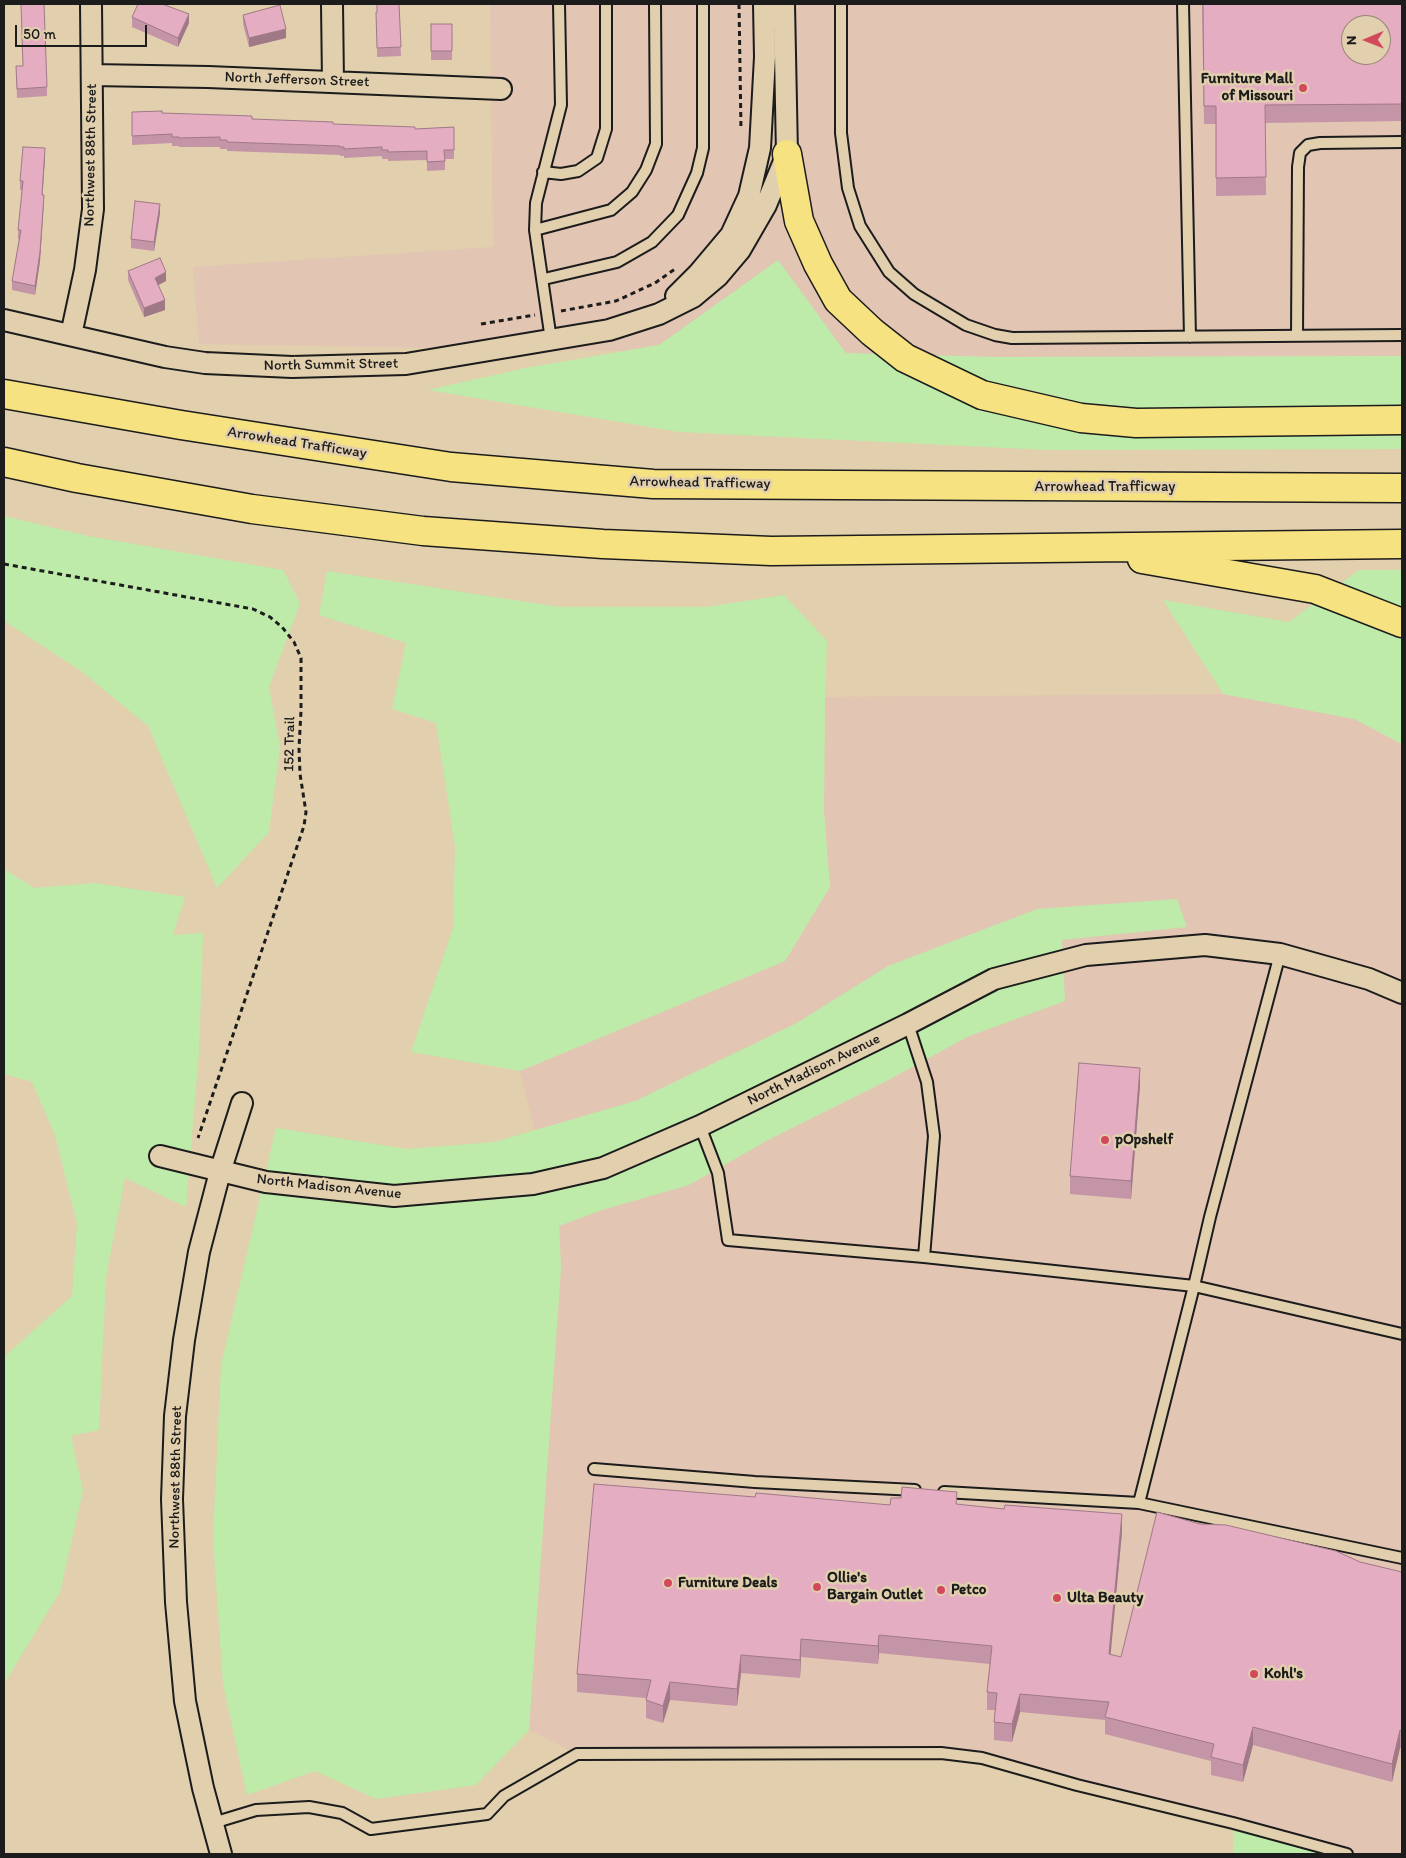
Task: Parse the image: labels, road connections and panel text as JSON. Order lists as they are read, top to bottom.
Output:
{
  "streets": {
    "highway": ["Arrowhead Trafficway"],
    "street": [
      "North Jefferson Street",
      "Northwest 88th Street",
      "North Summit Street",
      "North Madison Avenue"
    ],
    "path": ["152 Trail"]
  },
  "crossings": [
    ["North Jefferson Street", "Northwest 88th Street"],
    ["Northwest 88th Street", "North Summit Street"],
    ["Northwest 88th Street", "North Madison Avenue"]
  ],
  "places": [
    "Furniture Mall of Missouri",
    "pOpshelf",
    "Furniture Deals",
    "Ollie's Bargain Outlet",
    "Petco",
    "Ulta Beauty",
    "Kohl's"
  ],
  "scale_bar": "50 m",
  "north": "left"
}
